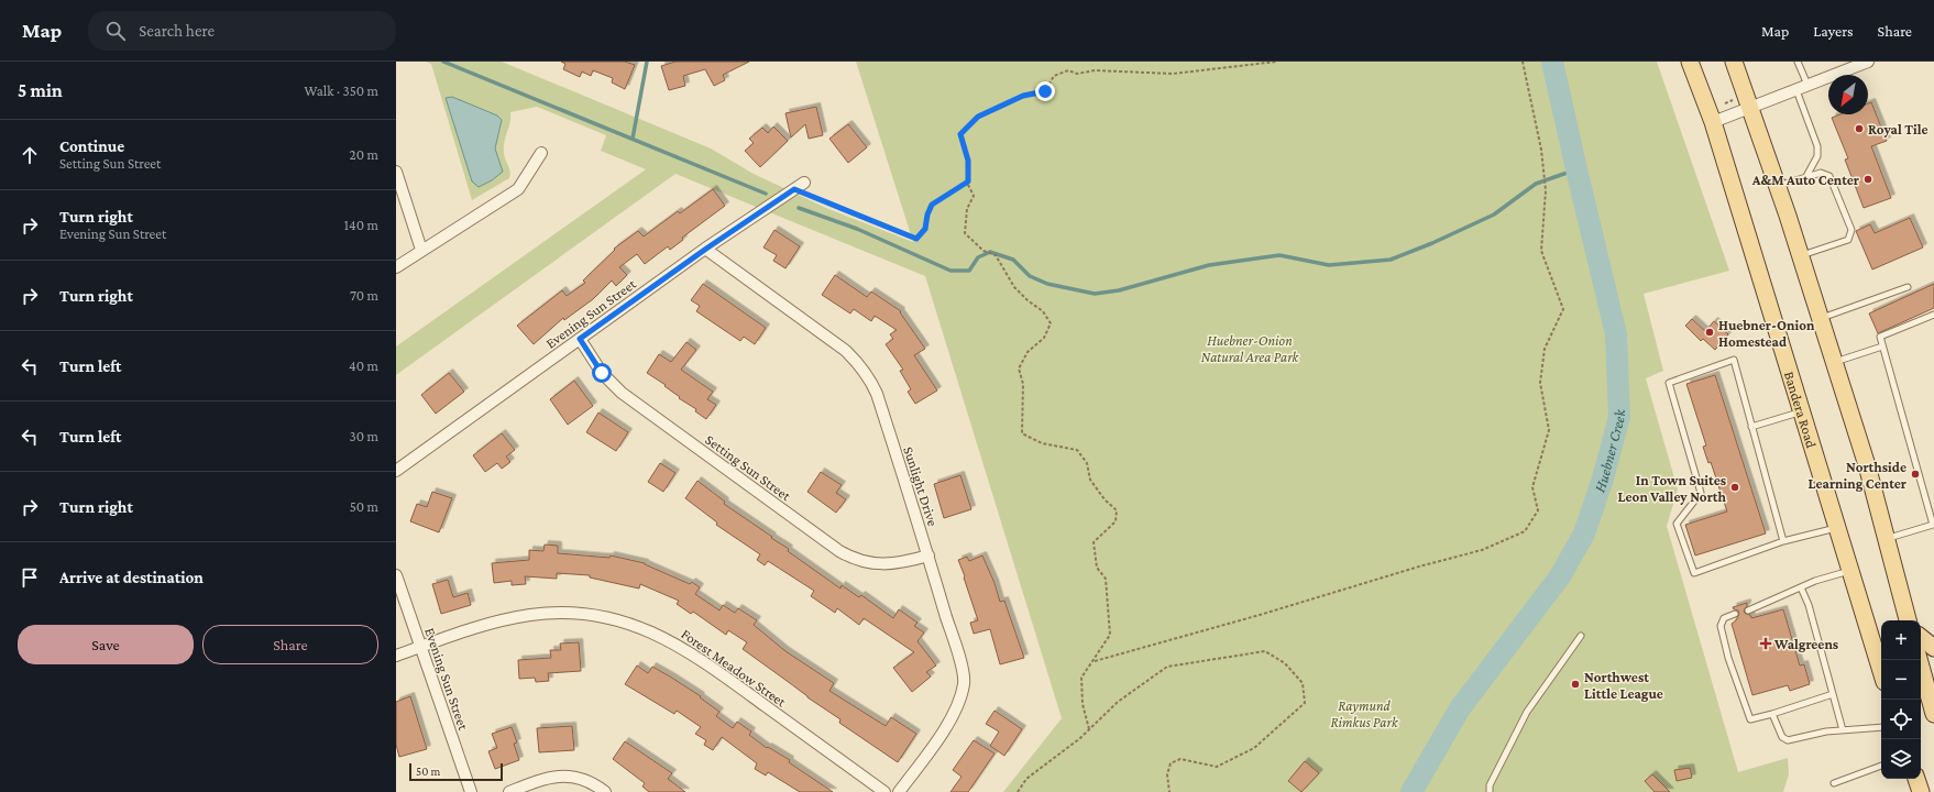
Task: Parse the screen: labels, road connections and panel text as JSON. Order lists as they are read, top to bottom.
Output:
{
  "streets": {
    "main road": ["Bandera Road"],
    "street": [
      "Evening Sun Street",
      "Setting Sun Street",
      "Sunlight Drive",
      "Forest Meadow Street"
    ]
  },
  "crossings": [
    ["Evening Sun Street", "Setting Sun Street"],
    ["Evening Sun Street", "Sunlight Drive"],
    ["Evening Sun Street", "Forest Meadow Street"],
    ["Setting Sun Street", "Sunlight Drive"]
  ],
  "water": ["Huebner Creek"],
  "parks": ["Huebner-Onion Natural Area Park", "Raymund Rimkus Park"],
  "places": {
    "other": [
      "Royal Tile",
      "A&M Auto Center",
      "Huebner-Onion Homestead",
      "Northside Learning Center",
      "In Town Suites Leon Valley North",
      "Northwest Little League"
    ],
    "health": ["Walgreens"]
  },
  "scale_bar": "50 m",
  "north": "bottom left",
  "page": {
    "header": "Map",
    "search": "Search here",
    "nav": ["Map", "Layers", "Share"],
    "heading": ["5 min", "Walk · 350 m"],
    "list": [
      ["Continue", "Setting Sun Street", "20 m"],
      ["Turn right", "Evening Sun Street", "140 m"],
      ["Turn right", "70 m"],
      ["Turn left", "40 m"],
      ["Turn left", "30 m"],
      ["Turn right", "50 m"],
      "Arrive at destination"
    ],
    "buttons": ["Save", "Share"],
    "map_buttons": ["+", "−"],
    "scale": "50 m"
  }
}
